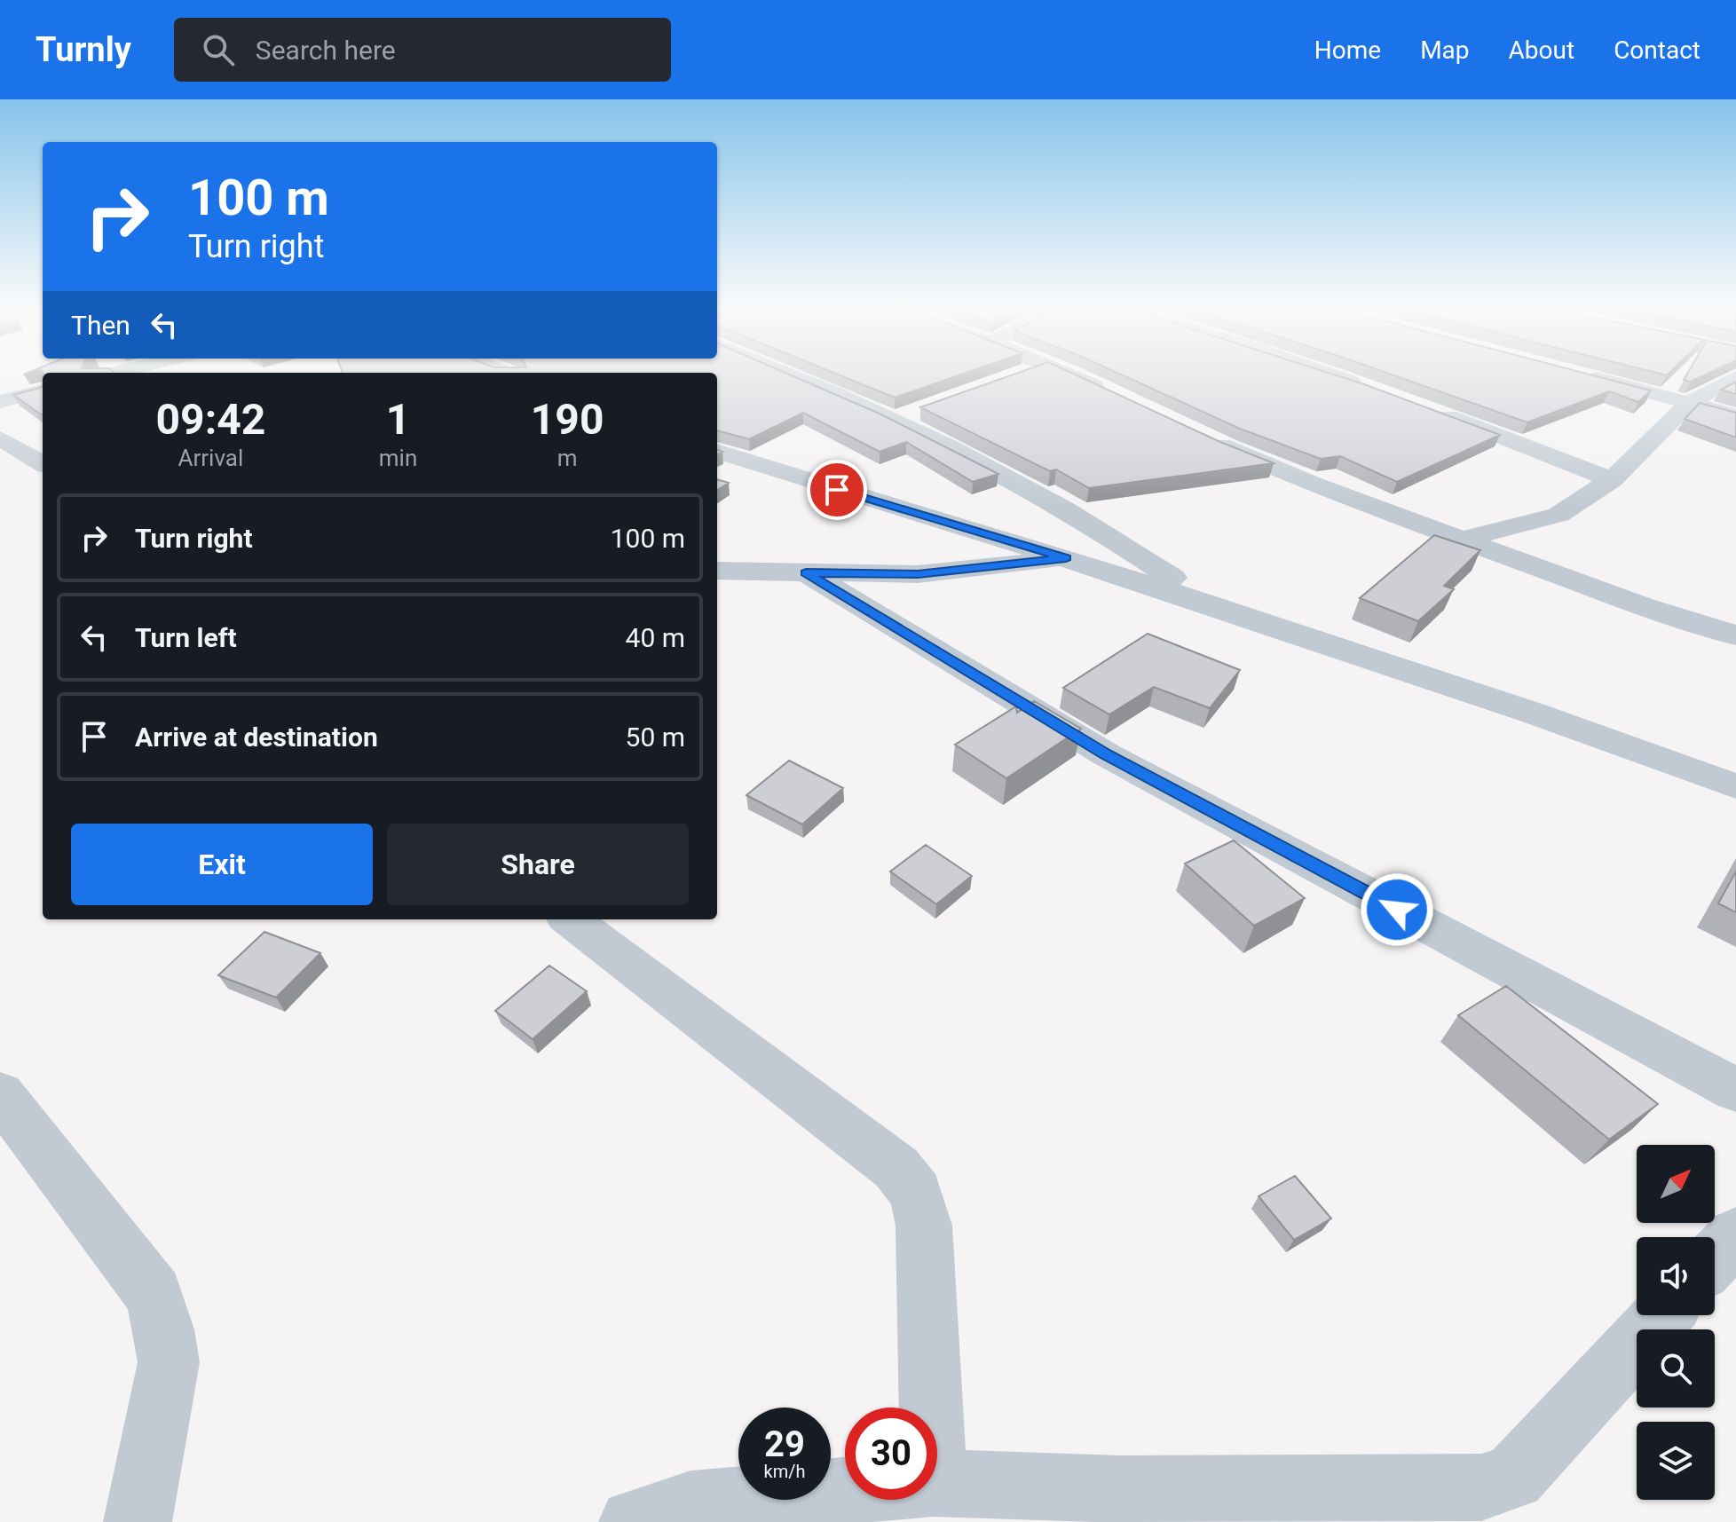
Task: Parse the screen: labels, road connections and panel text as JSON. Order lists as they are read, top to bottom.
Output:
{
  "north": "top right",
  "page": {
    "header": "Turnly",
    "search": "Search here",
    "nav": [
      "Home",
      "Map",
      "About",
      "Contact"
    ],
    "turn": ["100 m", "Turn right"],
    "then": "Then",
    "eta": [
      "09:42",
      "Arrival",
      "1",
      "min",
      "190",
      "m"
    ],
    "list": [
      {
        "name": "Turn right",
        "value": "100 m"
      },
      {
        "name": "Turn left",
        "value": "40 m"
      },
      {
        "name": "Arrive at destination",
        "value": "50 m"
      }
    ],
    "buttons": ["Exit", "Share"],
    "speed": "29 km/h",
    "limit": "30"
  }
}
